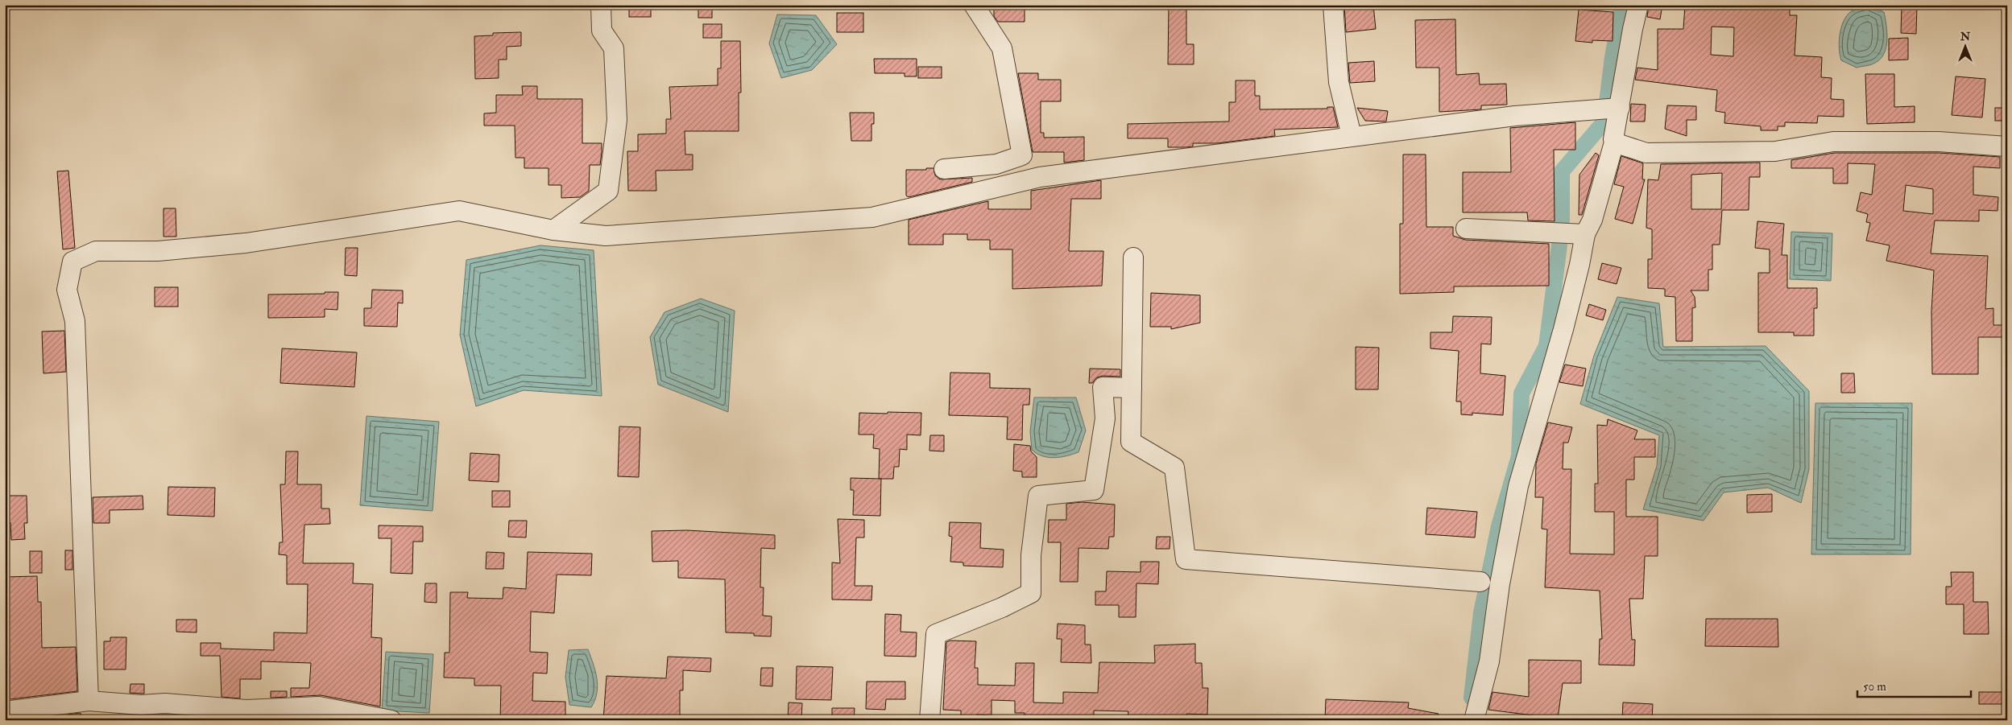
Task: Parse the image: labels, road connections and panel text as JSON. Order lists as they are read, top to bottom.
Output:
{
  "scale_bar": "50 m",
  "north": "top"
}
